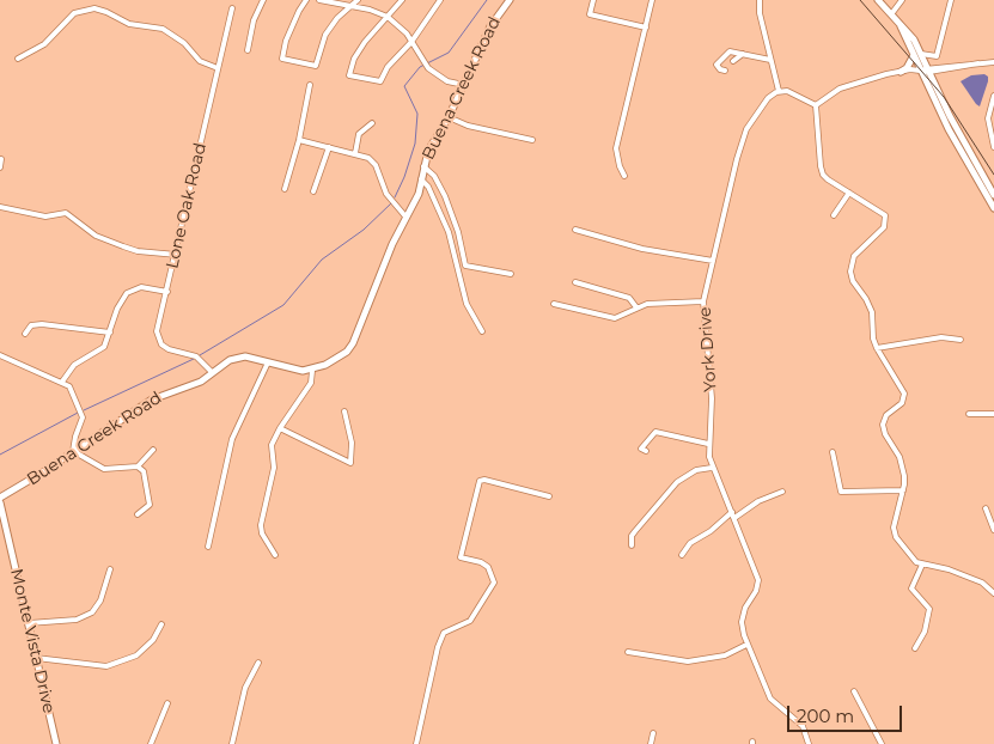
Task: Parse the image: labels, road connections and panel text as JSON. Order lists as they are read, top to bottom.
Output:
{
  "streets": {
    "main road": ["Buena Creek Road", "Monte Vista Drive"],
    "street": ["Lone Oak Road", "York Drive"]
  },
  "crossings": [
    ["Buena Creek Road", "Lone Oak Road"],
    ["Buena Creek Road", "Monte Vista Drive"]
  ],
  "scale_bar": "200 m"
}
